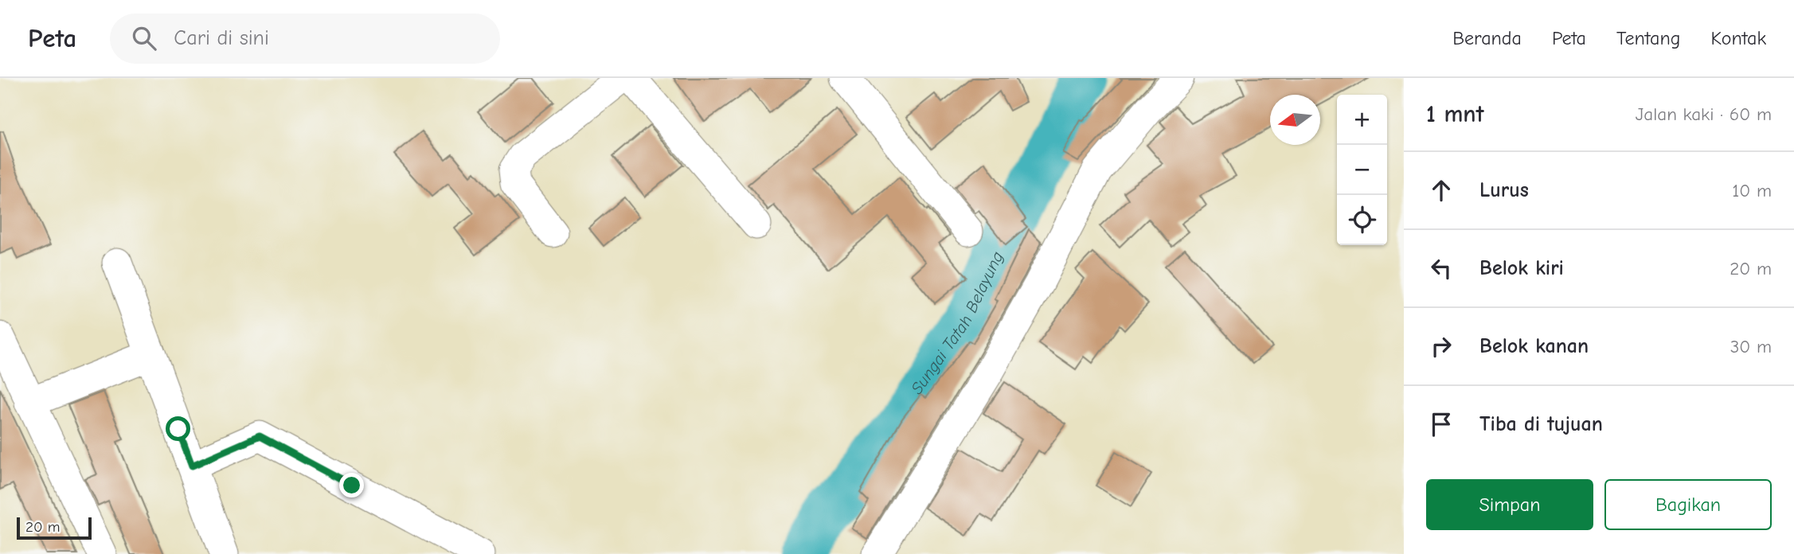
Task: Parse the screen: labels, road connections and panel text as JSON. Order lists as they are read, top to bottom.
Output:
{
  "water": ["Sungai Tatah Belayung"],
  "scale_bar": "20 m",
  "north": "left",
  "page": {
    "header": "Peta",
    "search": "Cari di sini",
    "nav": [
      "Beranda",
      "Peta",
      "Tentang",
      "Kontak"
    ],
    "heading": ["1 mnt", "Jalan kaki · 60 m"],
    "map_buttons": ["+", "−"],
    "list": [
      ["Lurus", "10 m"],
      ["Belok kiri", "20 m"],
      ["Belok kanan", "30 m"],
      "Tiba di tujuan"
    ],
    "buttons": ["Simpan", "Bagikan"],
    "scale": "20 m"
  }
}
